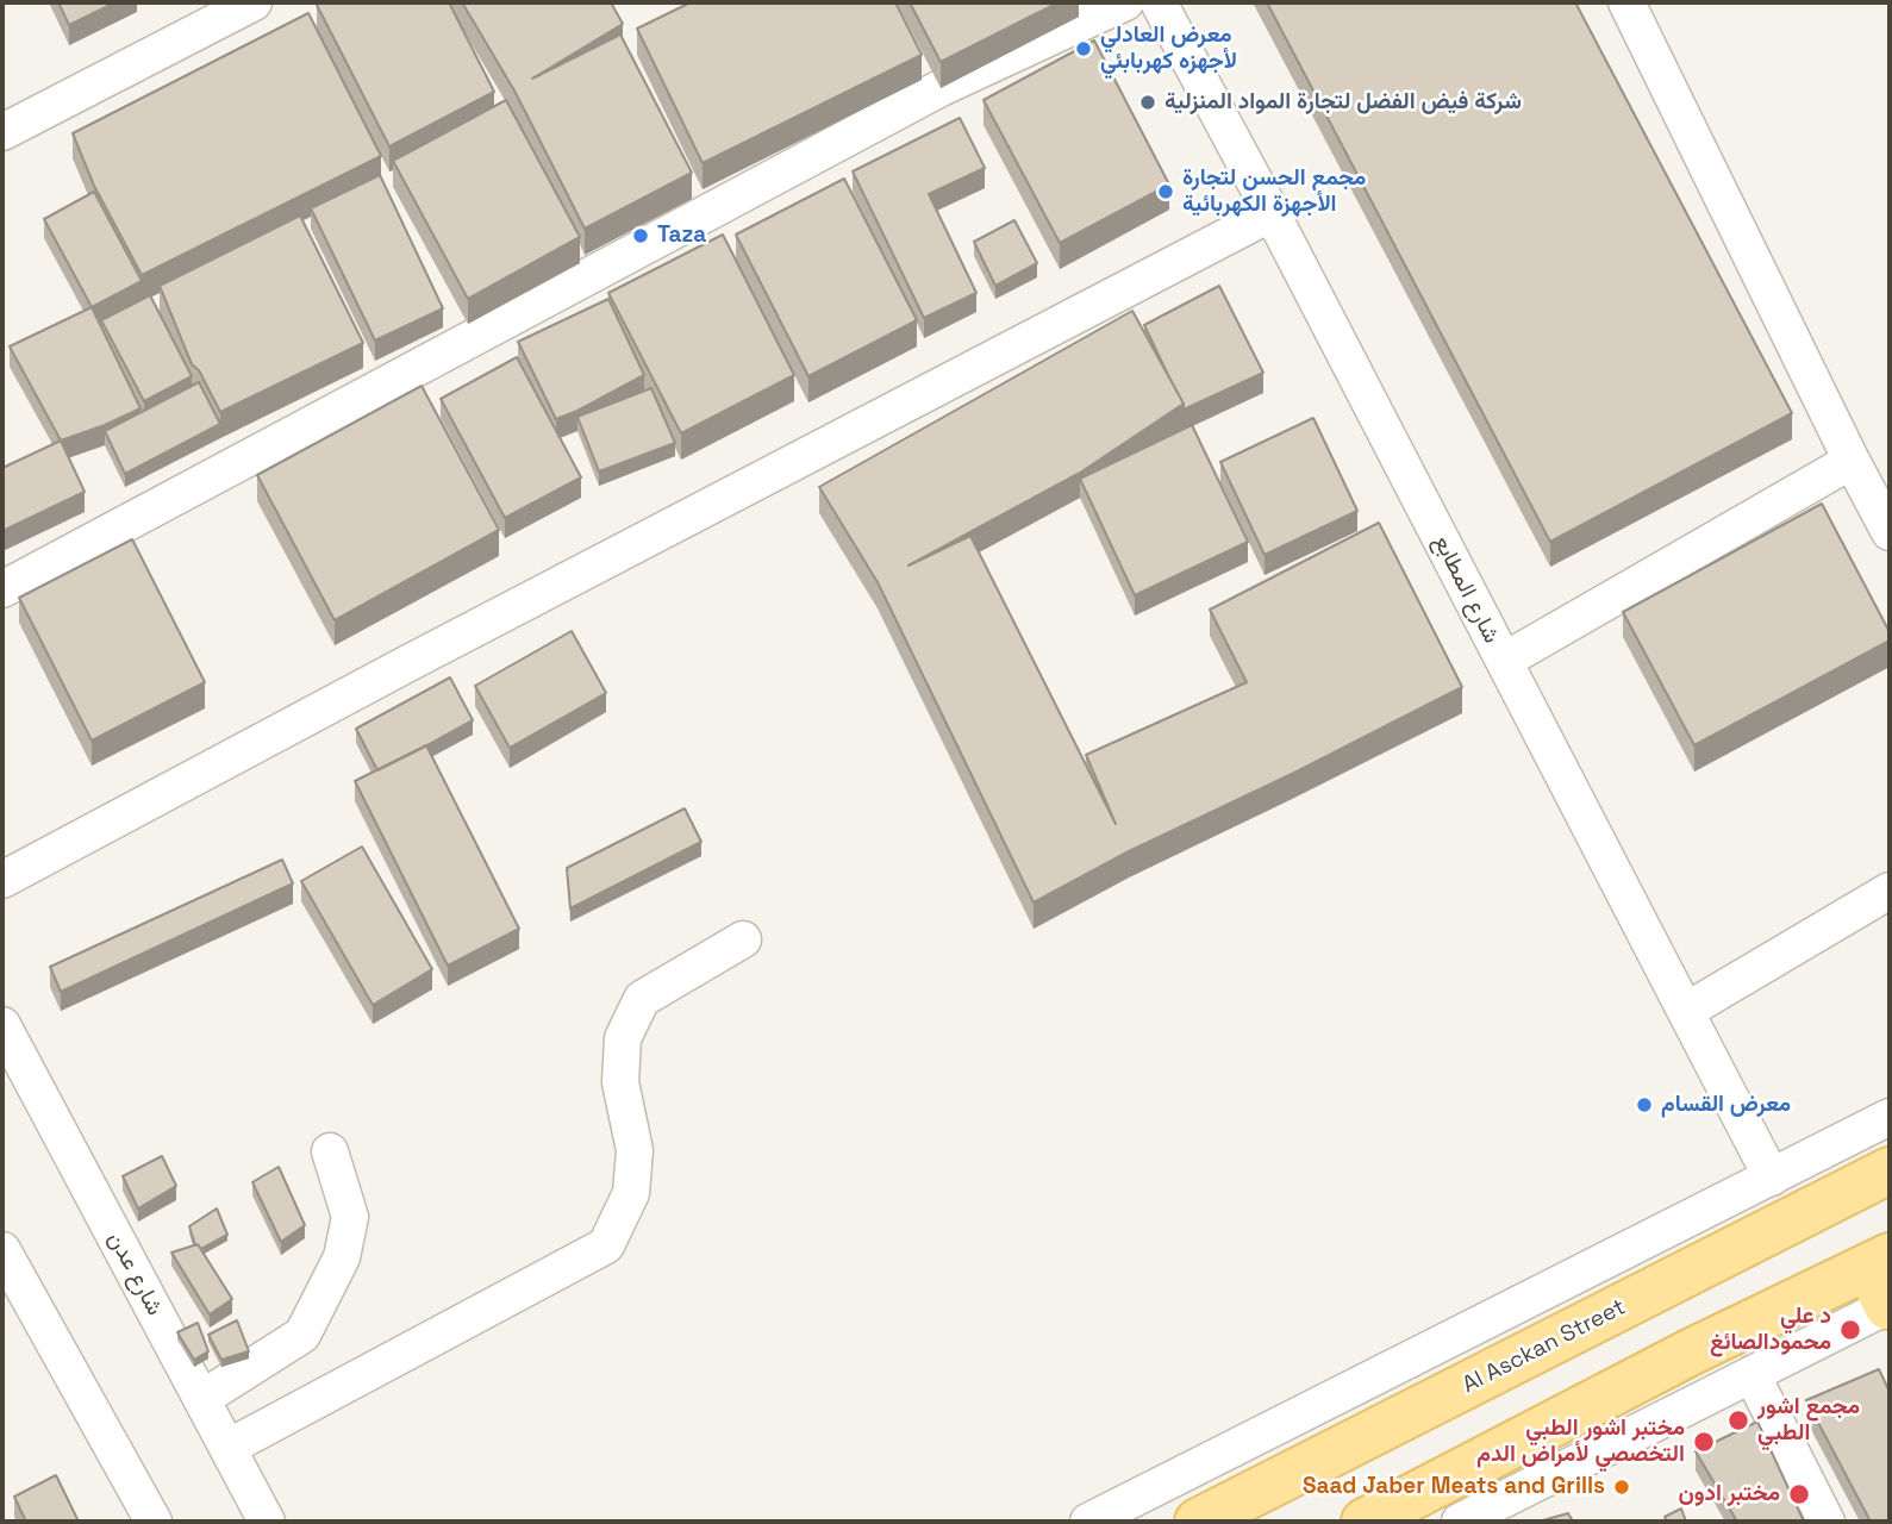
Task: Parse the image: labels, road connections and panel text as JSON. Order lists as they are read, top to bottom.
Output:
{
  "streets": {
    "main road": ["Al Asckan Street"],
    "street": ["شارع المطابع", "شارع عدن"]
  },
  "places": [
    "معرض العادلي لأجهزه كهربابئي",
    "شركة فيض الفضل لتجارة المواد المنزلية",
    "مجمع الحسن لتجارة الأجهزة الكهربائية",
    "Taza",
    "معرض القسام",
    "د علي محمودالصائغ",
    "مجمع اشور الطبي",
    "مختبر اشور الطبي التخصصي لأمراض الدم",
    "Saad Jaber Meats and Grills",
    "مختبر ادون"
  ]
}
